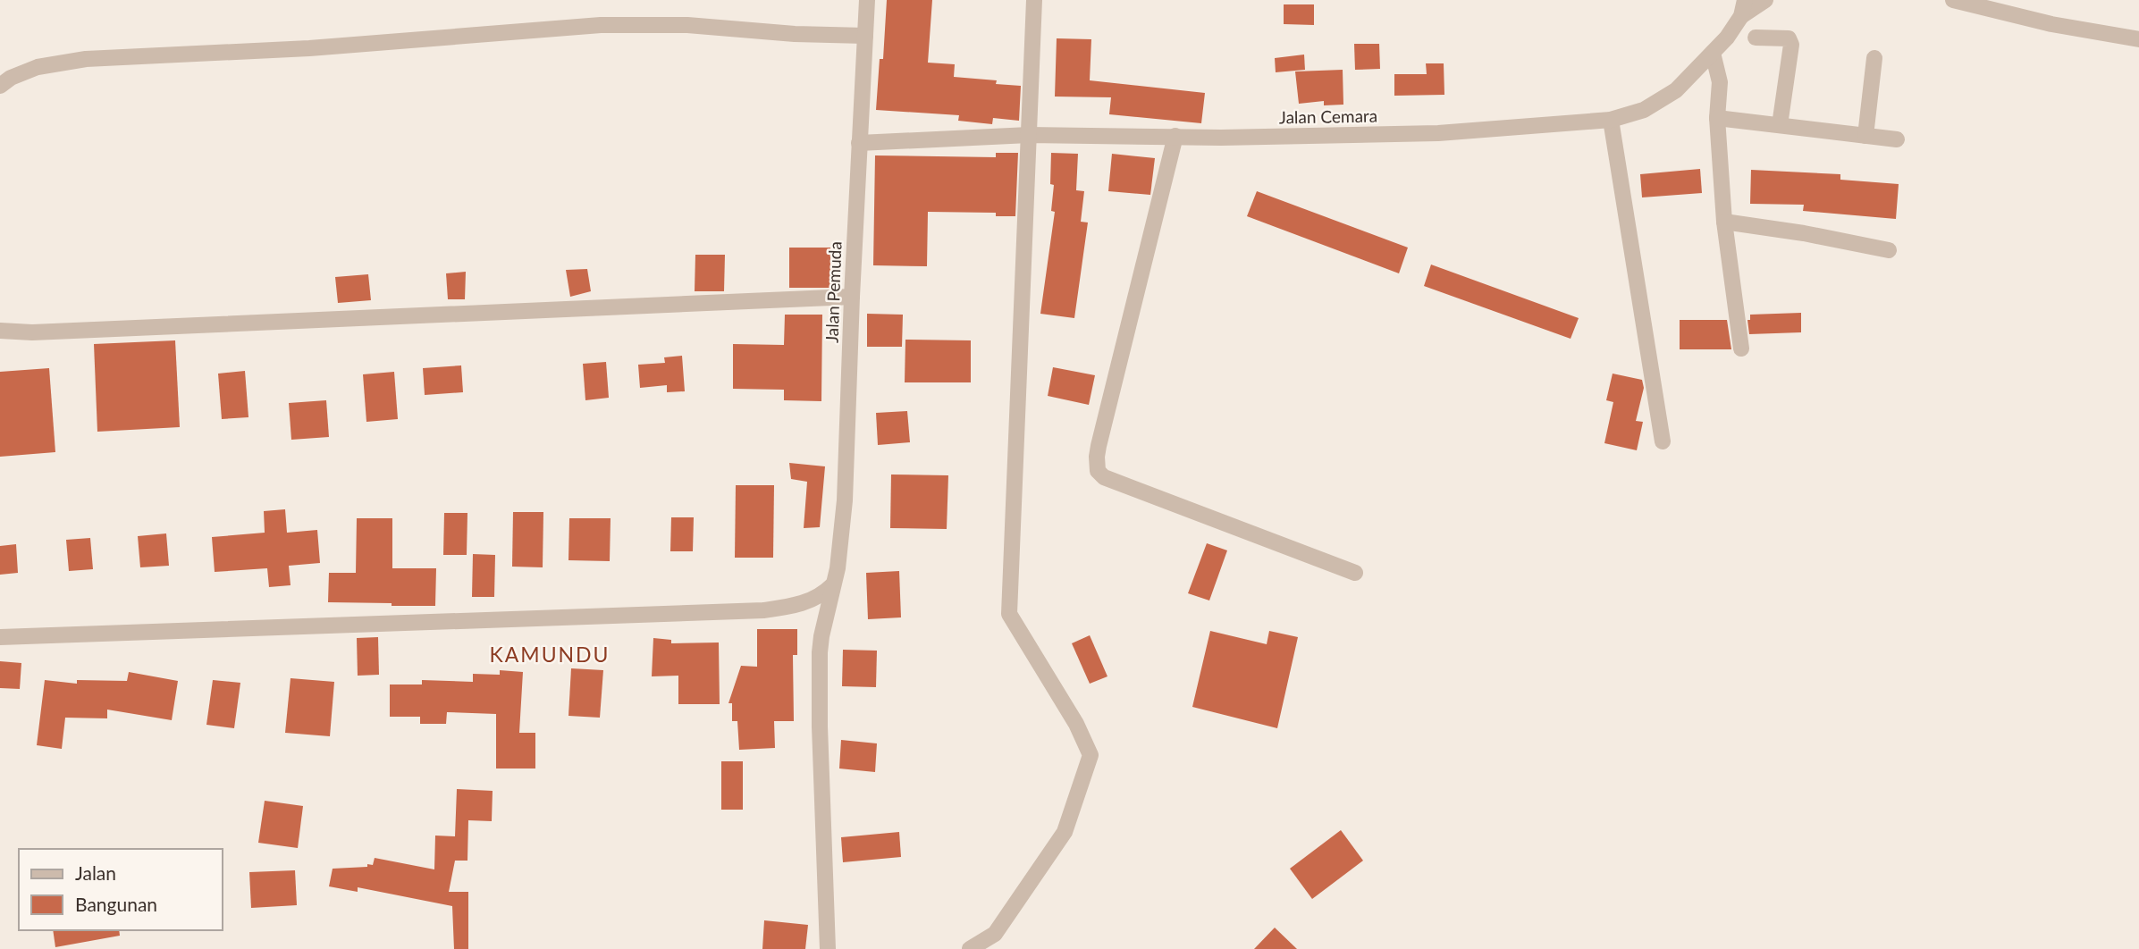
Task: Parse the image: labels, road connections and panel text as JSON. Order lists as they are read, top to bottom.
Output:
{
  "streets": {
    "street": ["Jalan Cemara", "Jalan Pemuda"]
  },
  "crossings": [
    ["Jalan Cemara", "Jalan Pemuda"]
  ],
  "districts": ["KAMUNDU"],
  "legend": ["Jalan", "Bangunan"]
}
